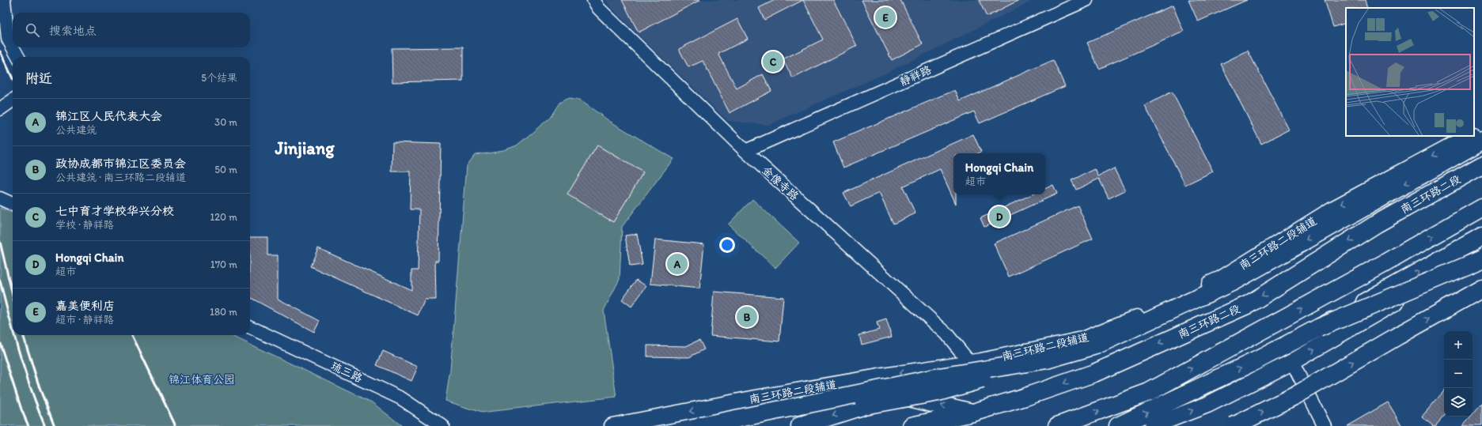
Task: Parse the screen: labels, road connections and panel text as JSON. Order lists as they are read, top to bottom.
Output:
{
  "streets": {
    "highway": ["南三环路二段"],
    "main road": ["南三环路二段辅道"],
    "street": ["静祥路", "金像寺路", "琉三路"]
  },
  "crossings": [
    ["静祥路", "金像寺路"],
    ["金像寺路", "南三环路二段辅道"]
  ],
  "districts": ["Jinjiang"],
  "parks": ["锦江体育公园"],
  "page": {
    "pins": [
      "E",
      "C",
      "D",
      "A",
      "B"
    ],
    "search": "搜索地点",
    "heading": ["附近", "5个结果"],
    "list": [
      {
        "mark": "A",
        "name": "锦江区人民代表大会",
        "note": "公共建筑",
        "value": "30 m"
      },
      {
        "mark": "B",
        "name": "政协成都市锦江区委员会",
        "note": "公共建筑 · 南三环路二段辅道",
        "value": "50 m"
      },
      {
        "mark": "C",
        "name": "七中育才学校华兴分校",
        "note": "学校 · 静祥路",
        "value": "120 m"
      },
      {
        "mark": "D",
        "name": "Hongqi Chain",
        "note": "超市",
        "value": "170 m"
      },
      {
        "mark": "E",
        "name": "嘉美便利店",
        "note": "超市 · 静祥路",
        "value": "180 m"
      }
    ],
    "popup": ["Hongqi Chain", "超市"],
    "map_buttons": ["+", "−"]
  }
}
